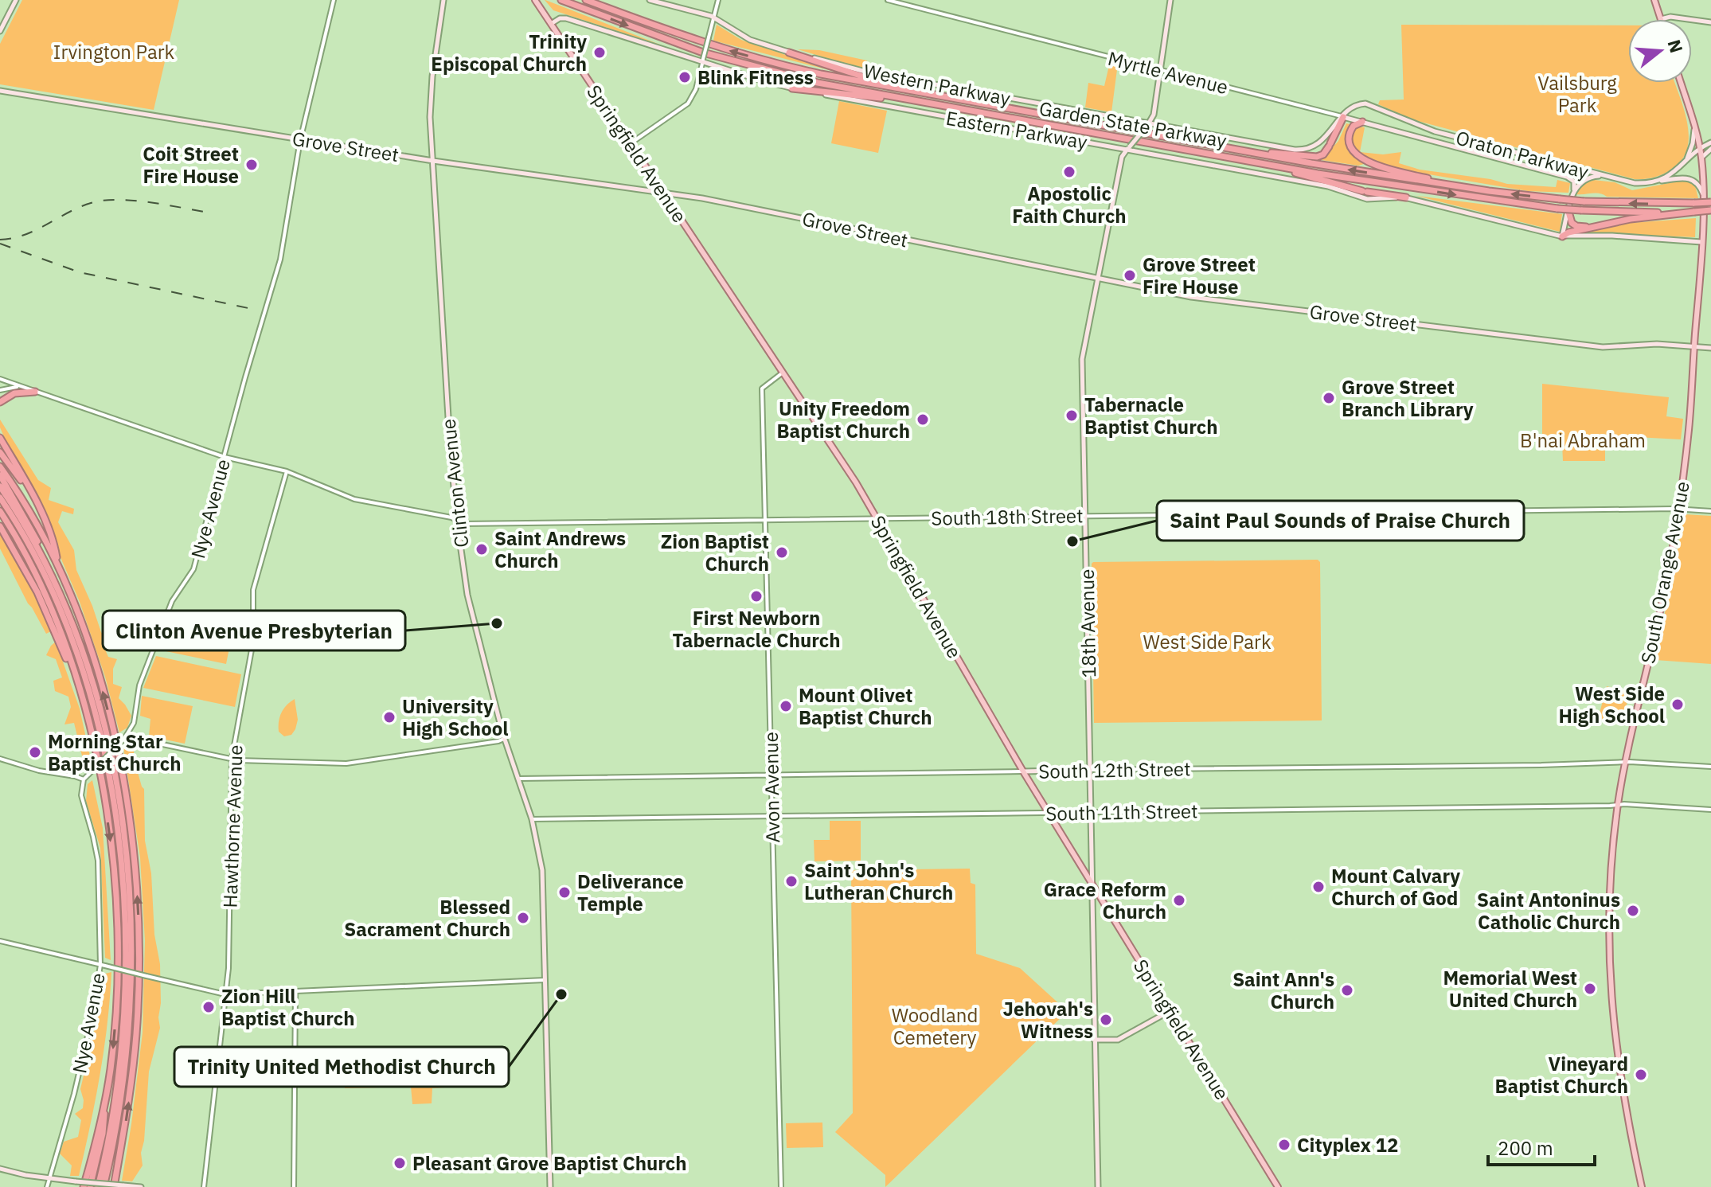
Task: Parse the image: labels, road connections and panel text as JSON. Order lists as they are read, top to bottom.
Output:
{
  "streets": {
    "highway": ["Garden State Parkway"],
    "main road": [
      "Myrtle Avenue",
      "Western Parkway",
      "Eastern Parkway",
      "Grove Street",
      "Springfield Avenue",
      "Oraton Parkway",
      "Clinton Avenue",
      "South Orange Avenue",
      "18th Avenue",
      "South 12th Street"
    ],
    "street": [
      "Nye Avenue",
      "South 18th Street",
      "Avon Avenue",
      "South 11th Street",
      "Hawthorne Avenue"
    ]
  },
  "crossings": [
    ["Myrtle Avenue", "Western Parkway"],
    ["Myrtle Avenue", "Oraton Parkway"],
    ["Myrtle Avenue", "18th Avenue"],
    ["Western Parkway", "Oraton Parkway"],
    ["Western Parkway", "18th Avenue"],
    ["Eastern Parkway", "Springfield Avenue"],
    ["Eastern Parkway", "South Orange Avenue"],
    ["Eastern Parkway", "18th Avenue"],
    ["Grove Street", "Springfield Avenue"],
    ["Grove Street", "Clinton Avenue"],
    ["Grove Street", "Nye Avenue"],
    ["Grove Street", "South Orange Avenue"],
    ["Grove Street", "18th Avenue"],
    ["Springfield Avenue", "South 18th Street"],
    ["Springfield Avenue", "18th Avenue"],
    ["Springfield Avenue", "South 12th Street"],
    ["Springfield Avenue", "Avon Avenue"],
    ["Springfield Avenue", "South 11th Street"],
    ["Oraton Parkway", "South Orange Avenue"],
    ["Clinton Avenue", "South 18th Street"],
    ["Clinton Avenue", "South 12th Street"],
    ["Clinton Avenue", "South 11th Street"],
    ["Nye Avenue", "South 18th Street"],
    ["South 18th Street", "South Orange Avenue"],
    ["South 18th Street", "18th Avenue"],
    ["South 18th Street", "Avon Avenue"],
    ["South 18th Street", "Hawthorne Avenue"],
    ["South Orange Avenue", "South 12th Street"],
    ["South Orange Avenue", "South 11th Street"],
    ["18th Avenue", "South 12th Street"],
    ["18th Avenue", "South 11th Street"],
    ["South 12th Street", "Avon Avenue"],
    ["Avon Avenue", "South 11th Street"]
  ],
  "parks": [
    "Irvington Park",
    "Vailsburg Park",
    "B'nai Abraham",
    "West Side Park",
    "Woodland Cemetery"
  ],
  "places": [
    "Trinity Episcopal Church",
    "Blink Fitness",
    "Coit Street Fire House",
    "Apostolic Faith Church",
    "Grove Street Fire House",
    "Grove Street Branch Library",
    "Tabernacle Baptist Church",
    "Unity Freedom Baptist Church",
    "Saint Paul Sounds of Praise Church",
    "Saint Andrews Church",
    "Zion Baptist Church",
    "First Newborn Tabernacle Church",
    "Clinton Avenue Presbyterian",
    "West Side High School",
    "Mount Olivet Baptist Church",
    "University High School",
    "Morning Star Baptist Church",
    "Saint John's Lutheran Church",
    "Mount Calvary Church of God",
    "Deliverance Temple",
    "Grace Reform Church",
    "Saint Antoninus Catholic Church",
    "Blessed Sacrament Church",
    "Memorial West United Church",
    "Saint Ann's Church",
    "Trinity United Methodist Church",
    "Zion Hill Baptist Church",
    "Jehovah's Witness",
    "Vineyard Baptist Church",
    "Cityplex 12",
    "Pleasant Grove Baptist Church"
  ],
  "scale_bar": "200 m",
  "north": "right"
}
